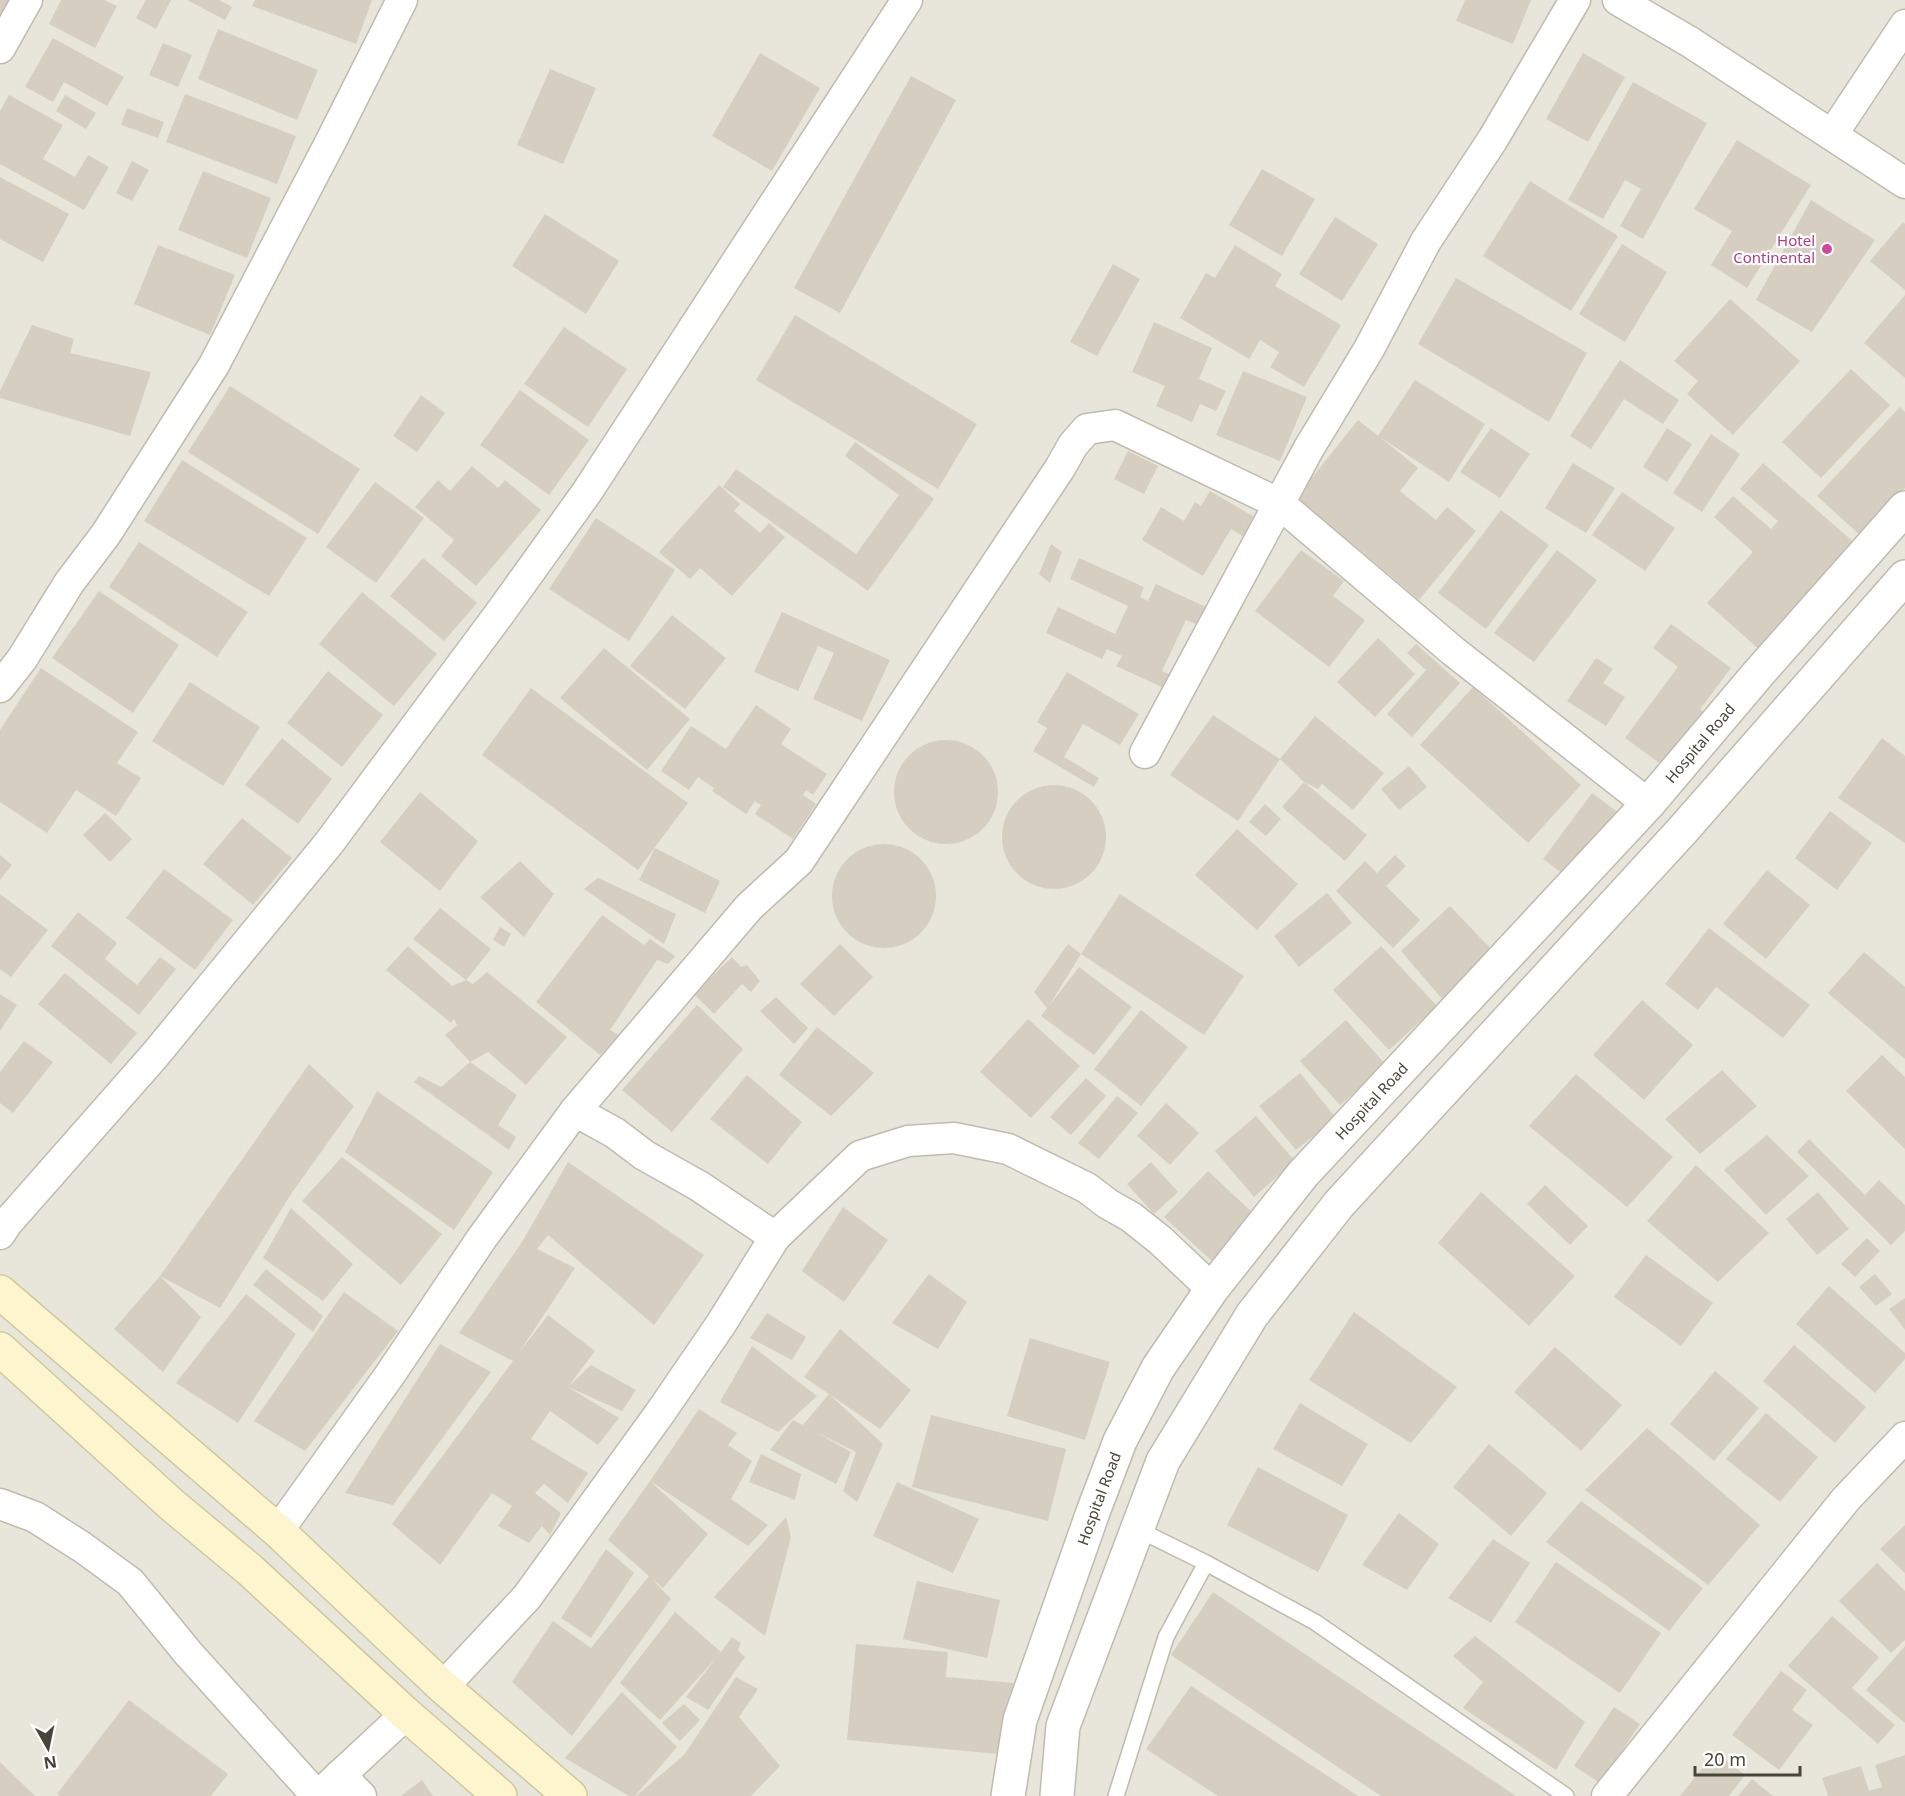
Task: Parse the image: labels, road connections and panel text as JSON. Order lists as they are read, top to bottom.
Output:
{
  "streets": {
    "street": ["Hospital Road"]
  },
  "places": ["Hotel Continental"],
  "scale_bar": "20 m",
  "north": "bottom"
}
